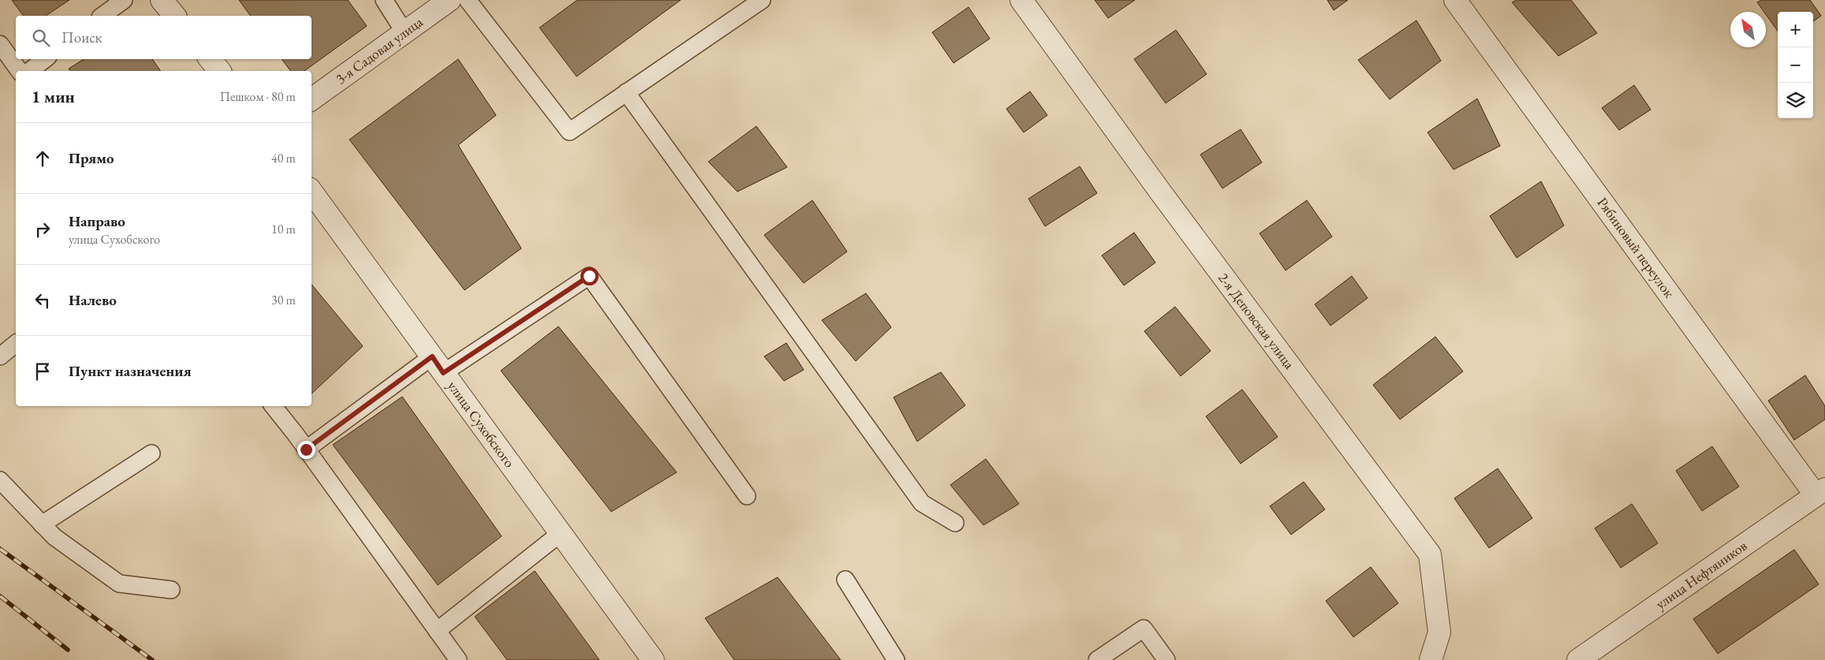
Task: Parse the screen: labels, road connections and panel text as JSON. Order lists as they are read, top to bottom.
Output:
{
  "streets": {
    "street": [
      "3-я Садовая улица",
      "Рябиновый переулок",
      "2-я Деповская улица",
      "улица Сухобского",
      "улица Нефтяников"
    ]
  },
  "crossings": [
    ["Рябиновый переулок", "улица Нефтяников"]
  ],
  "north": "top left",
  "page": {
    "map_buttons": ["+", "−"],
    "search": "Поиск",
    "heading": ["1 мин", "Пешком · 80 m"],
    "list": [
      ["Прямо", "40 m"],
      ["Направо", "улица Сухобского", "10 m"],
      ["Налево", "30 m"],
      "Пункт назначения"
    ]
  }
}
